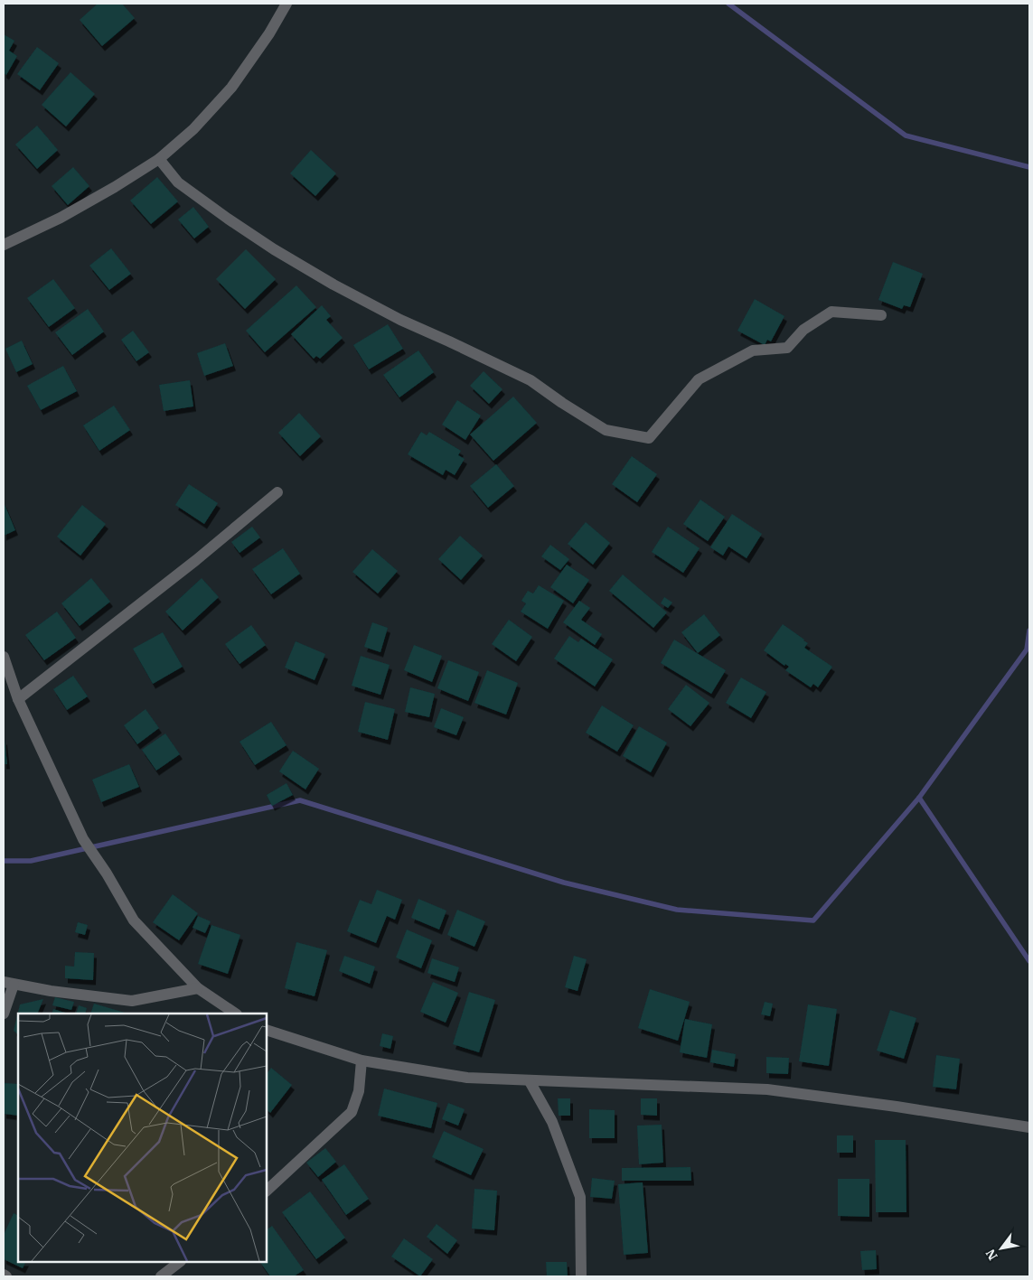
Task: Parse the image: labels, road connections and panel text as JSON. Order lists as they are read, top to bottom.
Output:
{
  "north": "bottom left"
}
